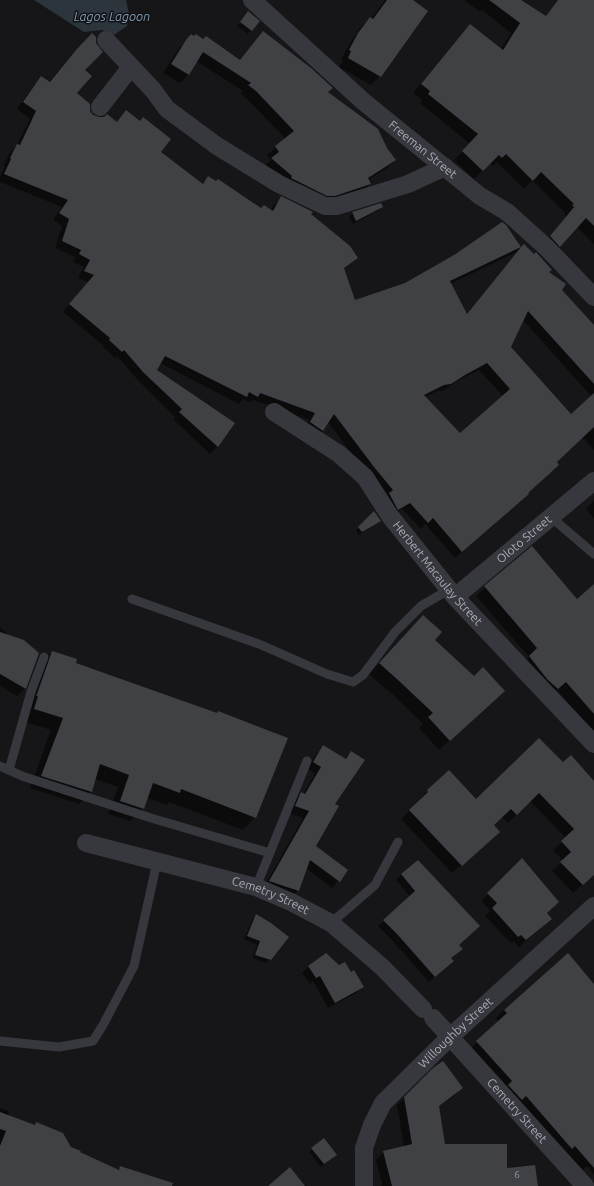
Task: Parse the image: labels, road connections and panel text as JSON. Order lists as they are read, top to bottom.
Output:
{
  "streets": {
    "street": [
      "Freeman Street",
      "Oloto Street",
      "Herbert Macaulay Street",
      "Cemetry Street",
      "Willoughby Street"
    ]
  },
  "crossings": [
    ["Oloto Street", "Herbert Macaulay Street"],
    ["Cemetry Street", "Willoughby Street"]
  ],
  "water": ["Lagos Lagoon"],
  "house_numbers": ["6"]
}
